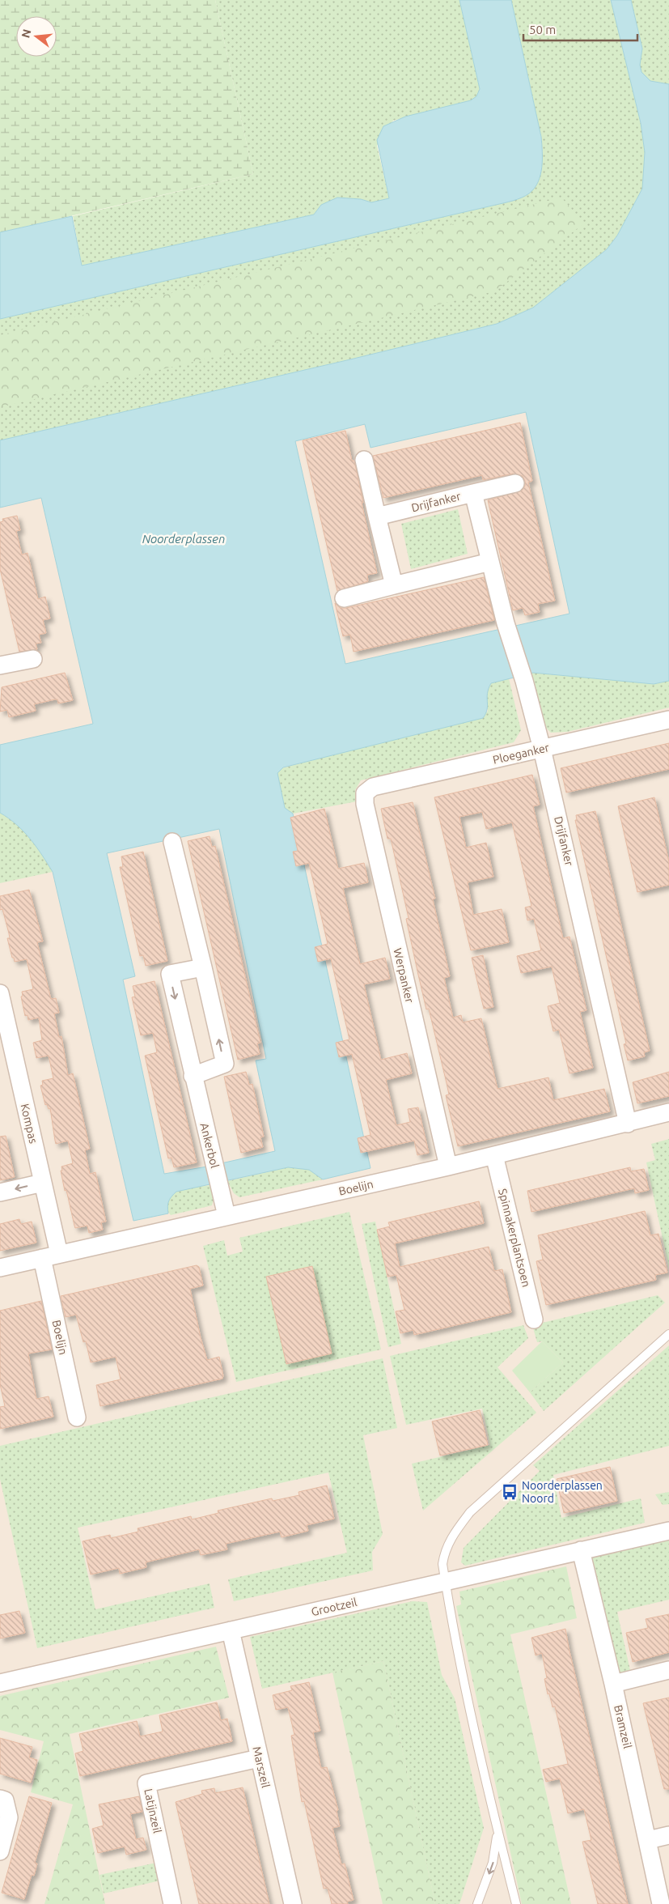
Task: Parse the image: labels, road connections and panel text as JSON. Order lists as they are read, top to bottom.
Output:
{
  "streets": {
    "street": [
      "Drijfanker",
      "Ploeganker",
      "Werpanker",
      "Kompas",
      "Ankerbol",
      "Boelijn",
      "Spinnakerplantsoen",
      "Grootzeil",
      "Bramzeil",
      "Marszeil",
      "Latijnzeil"
    ]
  },
  "crossings": [
    ["Drijfanker", "Ploeganker"],
    ["Drijfanker", "Boelijn"],
    ["Ploeganker", "Werpanker"],
    ["Werpanker", "Boelijn"],
    ["Kompas", "Boelijn"],
    ["Ankerbol", "Boelijn"],
    ["Boelijn", "Spinnakerplantsoen"],
    ["Grootzeil", "Bramzeil"],
    ["Grootzeil", "Marszeil"],
    ["Marszeil", "Latijnzeil"]
  ],
  "water": ["Noorderplassen"],
  "places": {
    "bus stop": ["Noorderplassen Noord"]
  },
  "scale_bar": "50 m",
  "north": "left"
}
